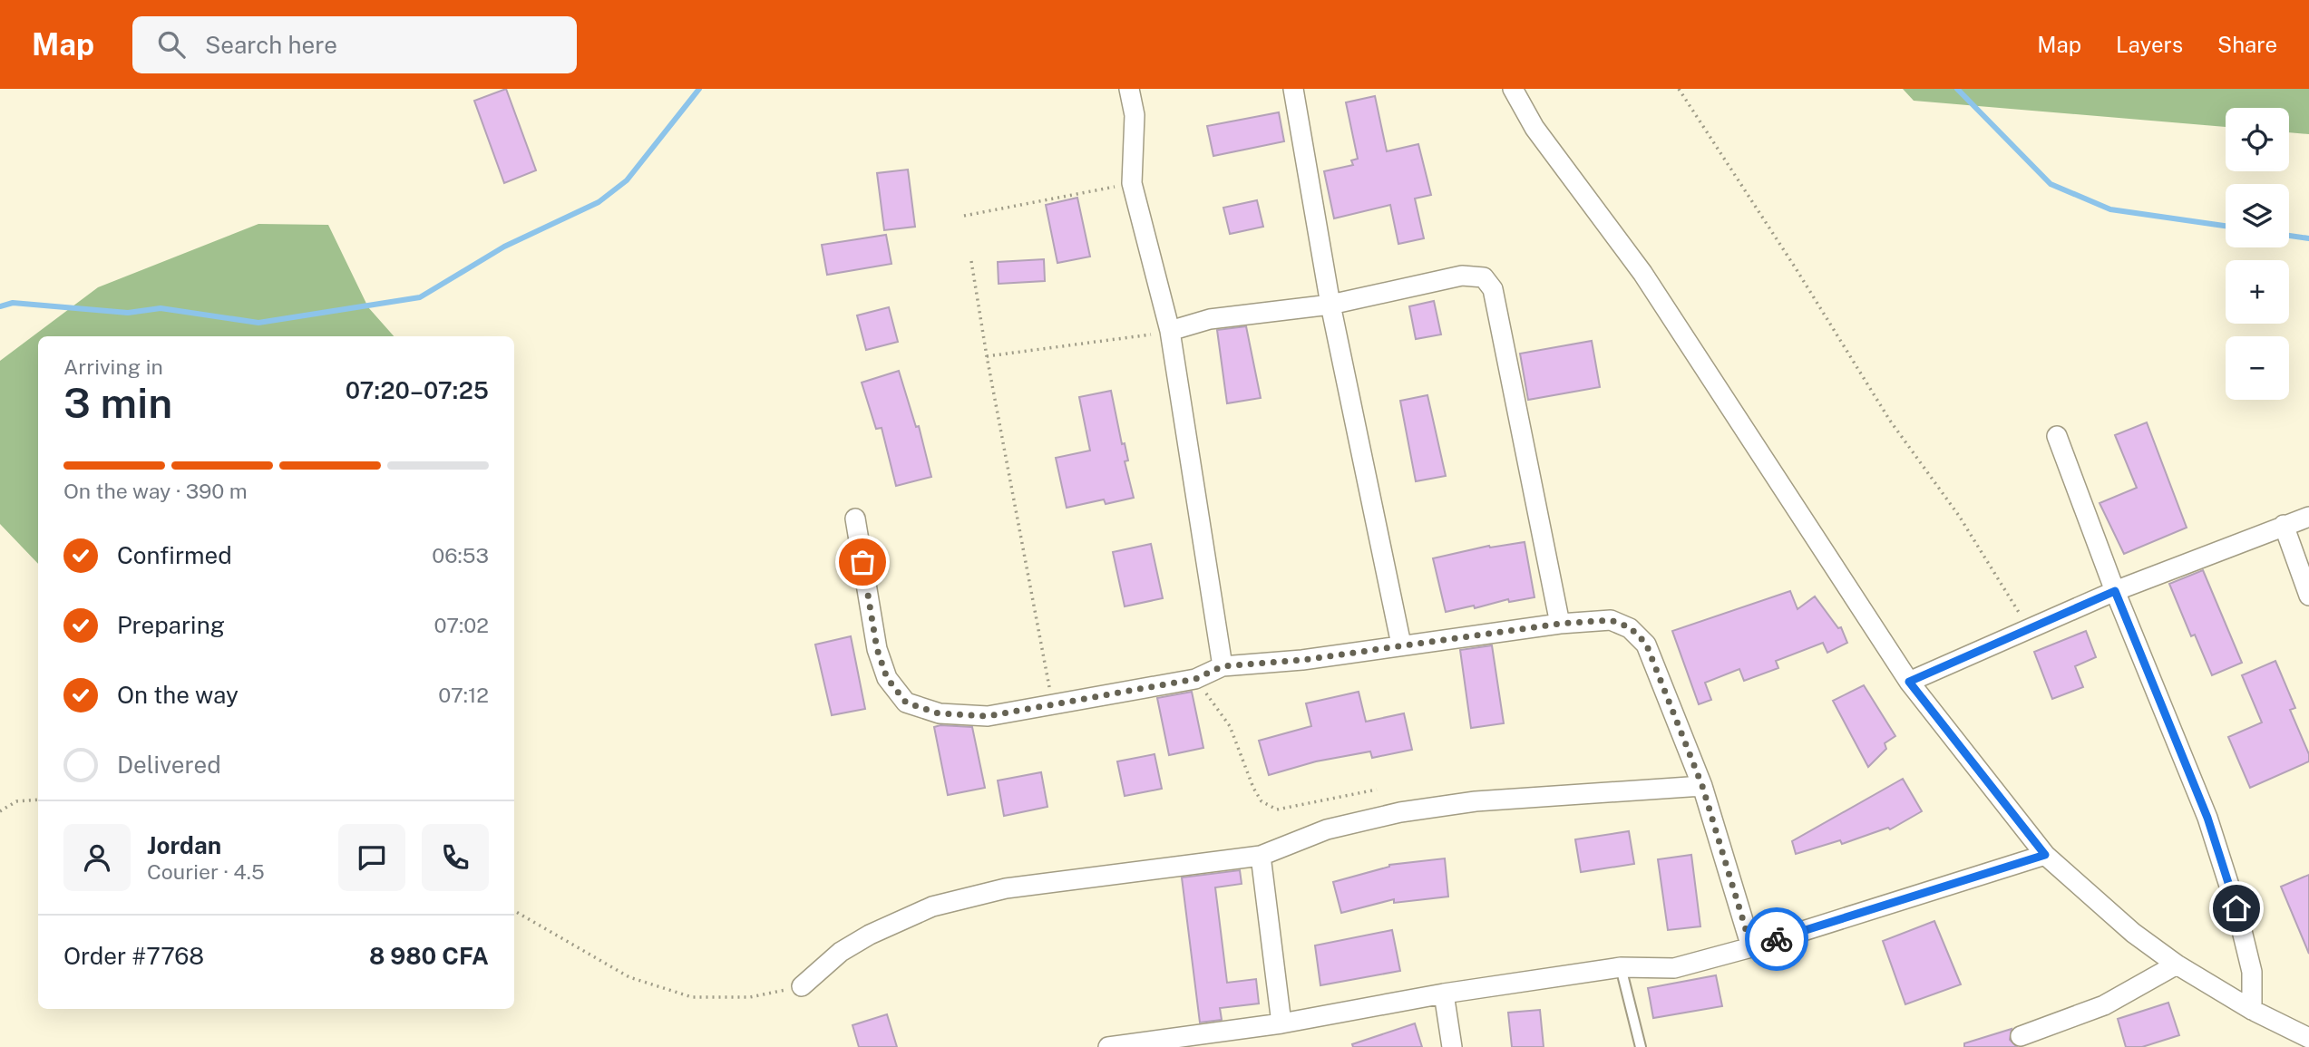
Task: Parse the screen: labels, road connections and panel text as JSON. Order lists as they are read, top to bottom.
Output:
{
  "page": {
    "header": "Map",
    "search": "Search here",
    "nav": ["Map", "Layers", "Share"],
    "map_buttons": ["+", "−"],
    "heading": ["3 min", "Arriving in", "07:20–07:25"],
    "panel": [
      "Jordan",
      "Courier · 4.5",
      "Order #7768",
      "8 980 CFA"
    ],
    "bar": "On the way · 390 m",
    "list": [
      ["Confirmed", "06:53"],
      ["Preparing", "07:02"],
      ["On the way", "07:12"],
      "Delivered"
    ]
  }
}
